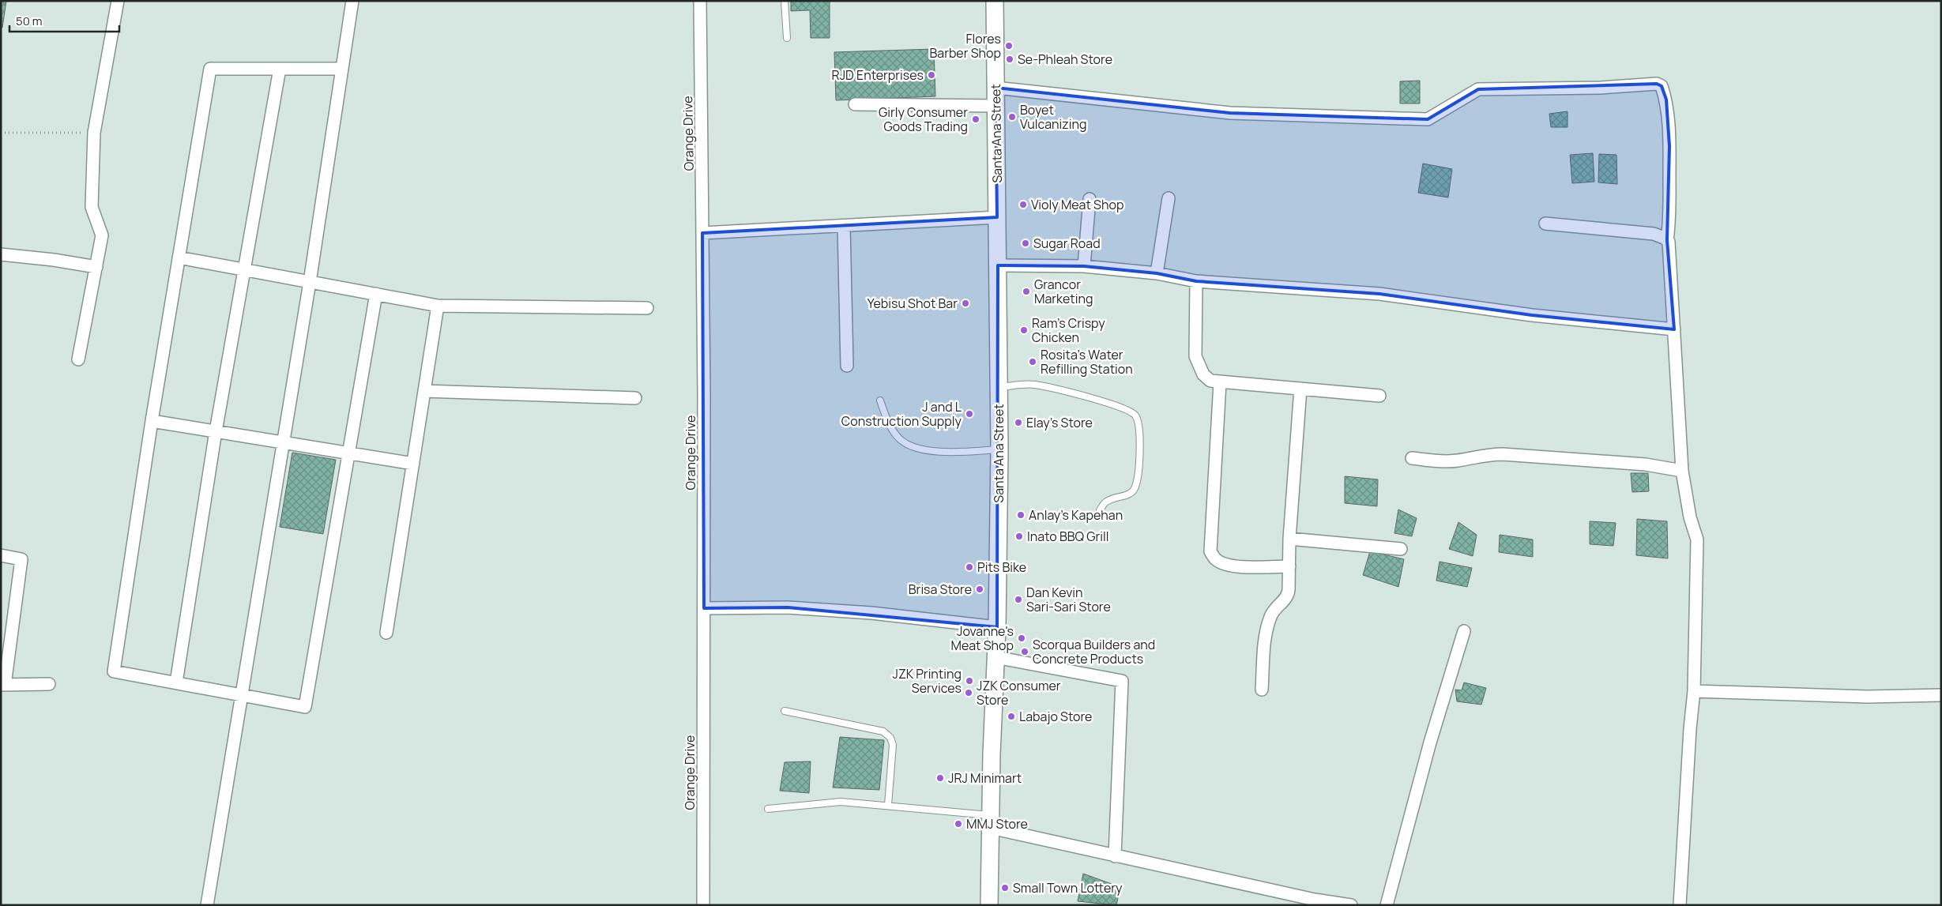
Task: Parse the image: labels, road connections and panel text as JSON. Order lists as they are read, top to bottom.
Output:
{
  "streets": {
    "main road": ["Santa Ana Street"],
    "street": ["Orange Drive"]
  },
  "places": [
    "Flores Barber Shop",
    "Se-Phleah Store",
    "RJD Enterprises",
    "Boyet Vulcanizing",
    "Girly Consumer Goods Trading",
    "Violy Meat Shop",
    "Sugar Road",
    "Grancor Marketing",
    "Yebisu Shot Bar",
    "Ram's Crispy Chicken",
    "Rosita's Water Refilling Station",
    "J and L Construction Supply",
    "Elay's Store",
    "Anlay's Kapehan",
    "Inato BBQ Grill",
    "Pits Bike",
    "Brisa Store",
    "Dan Kevin Sari-Sari Store",
    "Jovanne's Meat Shop",
    "Scorqua Builders and Concrete Products",
    "JZK Printing Services",
    "JZK Consumer Store",
    "Labajo Store",
    "JRJ Minimart",
    "MMJ Store",
    "Small Town Lottery"
  ],
  "scale_bar": "50 m"
}
